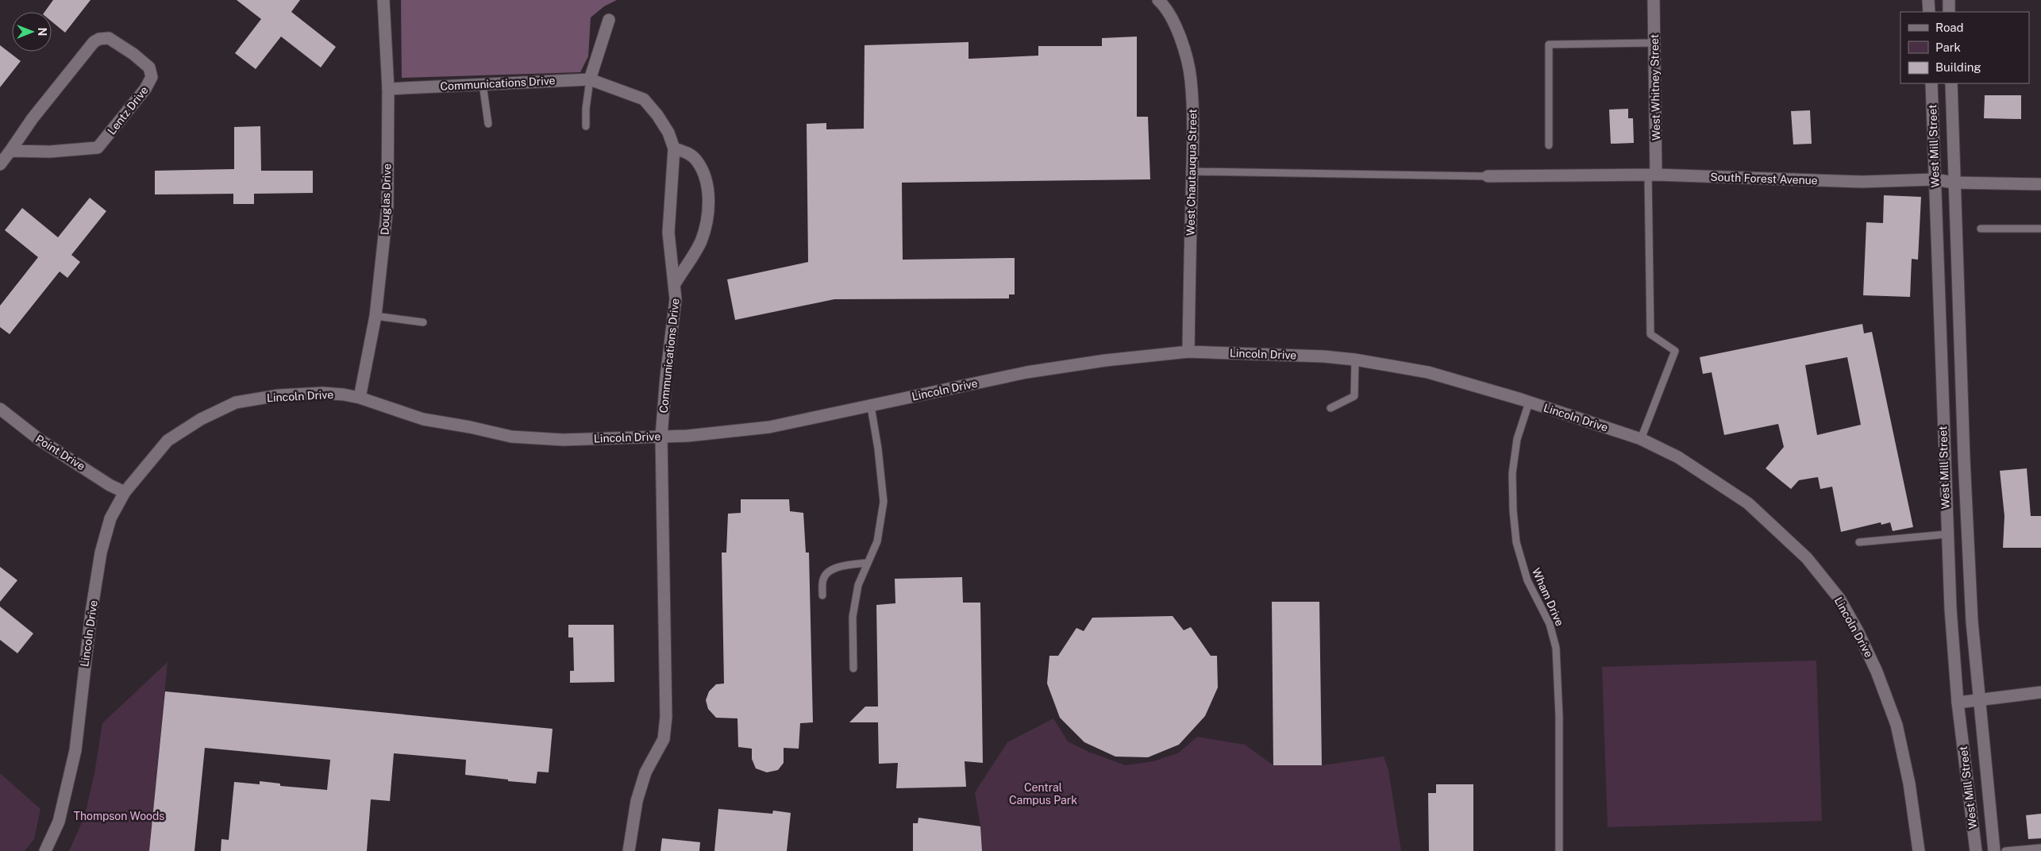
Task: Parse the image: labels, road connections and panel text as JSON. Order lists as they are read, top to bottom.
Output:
{
  "streets": {
    "street": [
      "Communications Drive",
      "West Whitney Street",
      "Lentz Drive",
      "West Mill Street",
      "West Chautauqua Street",
      "South Forest Avenue",
      "Douglas Drive",
      "Lincoln Drive",
      "Point Drive"
    ],
    "lane": ["Wham Drive"]
  },
  "crossings": [
    ["Communications Drive", "Douglas Drive"],
    ["Communications Drive", "Lincoln Drive"],
    ["West Whitney Street", "South Forest Avenue"],
    ["West Mill Street", "South Forest Avenue"],
    ["West Chautauqua Street", "Lincoln Drive"],
    ["Douglas Drive", "Lincoln Drive"],
    ["Lincoln Drive", "Point Drive"],
    ["Lincoln Drive", "Wham Drive"]
  ],
  "parks": ["Central Campus Park", "Thompson Woods"],
  "legend": ["Road", "Park", "Building"],
  "north": "right"
}
